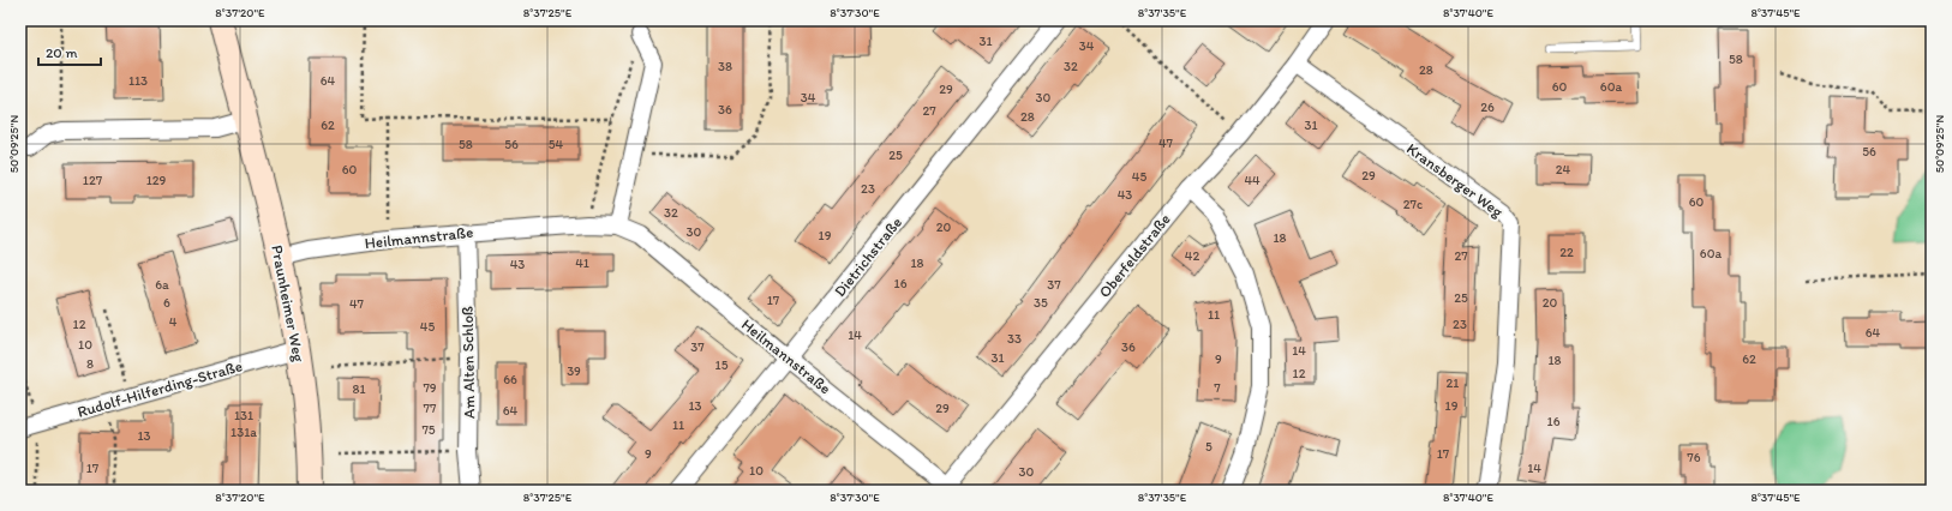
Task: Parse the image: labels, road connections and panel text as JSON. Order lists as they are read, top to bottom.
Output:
{
  "streets": {
    "main road": ["Praunheimer Weg"],
    "street": [
      "Kransberger Weg",
      "Heilmannstraße",
      "Oberfeldstraße",
      "Dietrichstraße",
      "Am Alten Schloß",
      "Rudolf-Hilferding-Straße"
    ]
  },
  "crossings": [
    ["Kransberger Weg", "Oberfeldstraße"],
    ["Heilmannstraße", "Oberfeldstraße"],
    ["Heilmannstraße", "Dietrichstraße"],
    ["Heilmannstraße", "Praunheimer Weg"],
    ["Heilmannstraße", "Am Alten Schloß"],
    ["Praunheimer Weg", "Rudolf-Hilferding-Straße"]
  ],
  "house_numbers": [
    "31",
    "34",
    "58",
    "38",
    "32",
    "28",
    "113",
    "64",
    "60",
    "60a",
    "29",
    "34",
    "30",
    "26",
    "36",
    "27",
    "28",
    "62",
    "31",
    "47",
    "58",
    "56",
    "54",
    "56",
    "25",
    "60",
    "24",
    "29",
    "45",
    "127",
    "129",
    "44",
    "23",
    "43",
    "60",
    "27c",
    "32",
    "20",
    "30",
    "19",
    "18",
    "22",
    "60a",
    "42",
    "27",
    "41",
    "18",
    "43",
    "16",
    "6a",
    "37",
    "25",
    "17",
    "6",
    "35",
    "20",
    "47",
    "11",
    "4",
    "12",
    "23",
    "45",
    "64",
    "14",
    "33",
    "10",
    "37",
    "36",
    "14",
    "31",
    "9",
    "62",
    "18",
    "8",
    "15",
    "39",
    "12",
    "66",
    "21",
    "79",
    "7",
    "81",
    "13",
    "19",
    "77",
    "29",
    "64",
    "131",
    "16",
    "11",
    "75",
    "131a",
    "13",
    "5",
    "9",
    "17",
    "76",
    "17",
    "14",
    "10",
    "30"
  ],
  "scale_bar": "20 m",
  "coordinates": [
    "8°37'20\"E",
    "8°37'25\"E",
    "8°37'30\"E",
    "8°37'35\"E",
    "8°37'40\"E",
    "8°37'45\"E",
    "50°09'25\"N"
  ]
}
